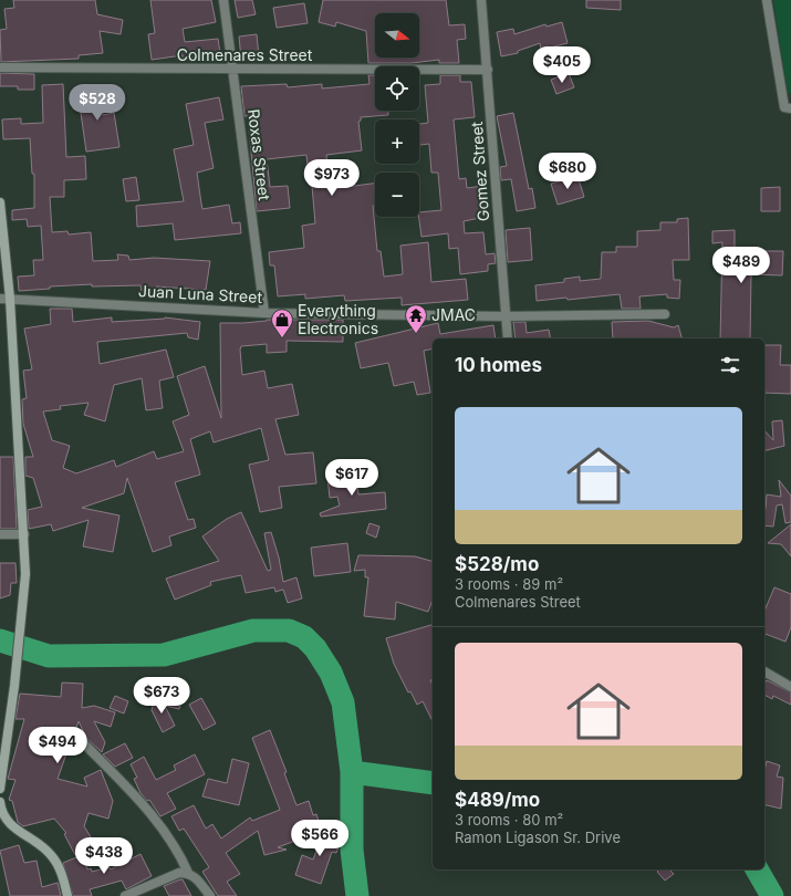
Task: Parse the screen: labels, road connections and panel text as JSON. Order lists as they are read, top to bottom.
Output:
{
  "streets": {
    "street": [
      "Colmenares Street",
      "Roxas Street",
      "Gomez Street",
      "Juan Luna Street"
    ]
  },
  "crossings": [
    ["Colmenares Street", "Roxas Street"],
    ["Colmenares Street", "Gomez Street"],
    ["Roxas Street", "Juan Luna Street"],
    ["Gomez Street", "Juan Luna Street"]
  ],
  "places": {
    "temple": ["JMAC"],
    "shop": ["Everything Electronics"]
  },
  "north": "right",
  "page": {
    "map_buttons": ["+", "−"],
    "price": [
      "$405",
      "$528",
      "$680",
      "$973",
      "$489",
      "$617",
      "$673",
      "$494",
      "$566",
      "$438"
    ],
    "heading": "10 homes",
    "list": [
      {
        "name": "$528/mo",
        "note": "3 rooms · 89 m² · Colmenares Street"
      },
      {
        "name": "$489/mo",
        "note": "3 rooms · 80 m² · Ramon Ligason Sr. Drive"
      }
    ]
  }
}
